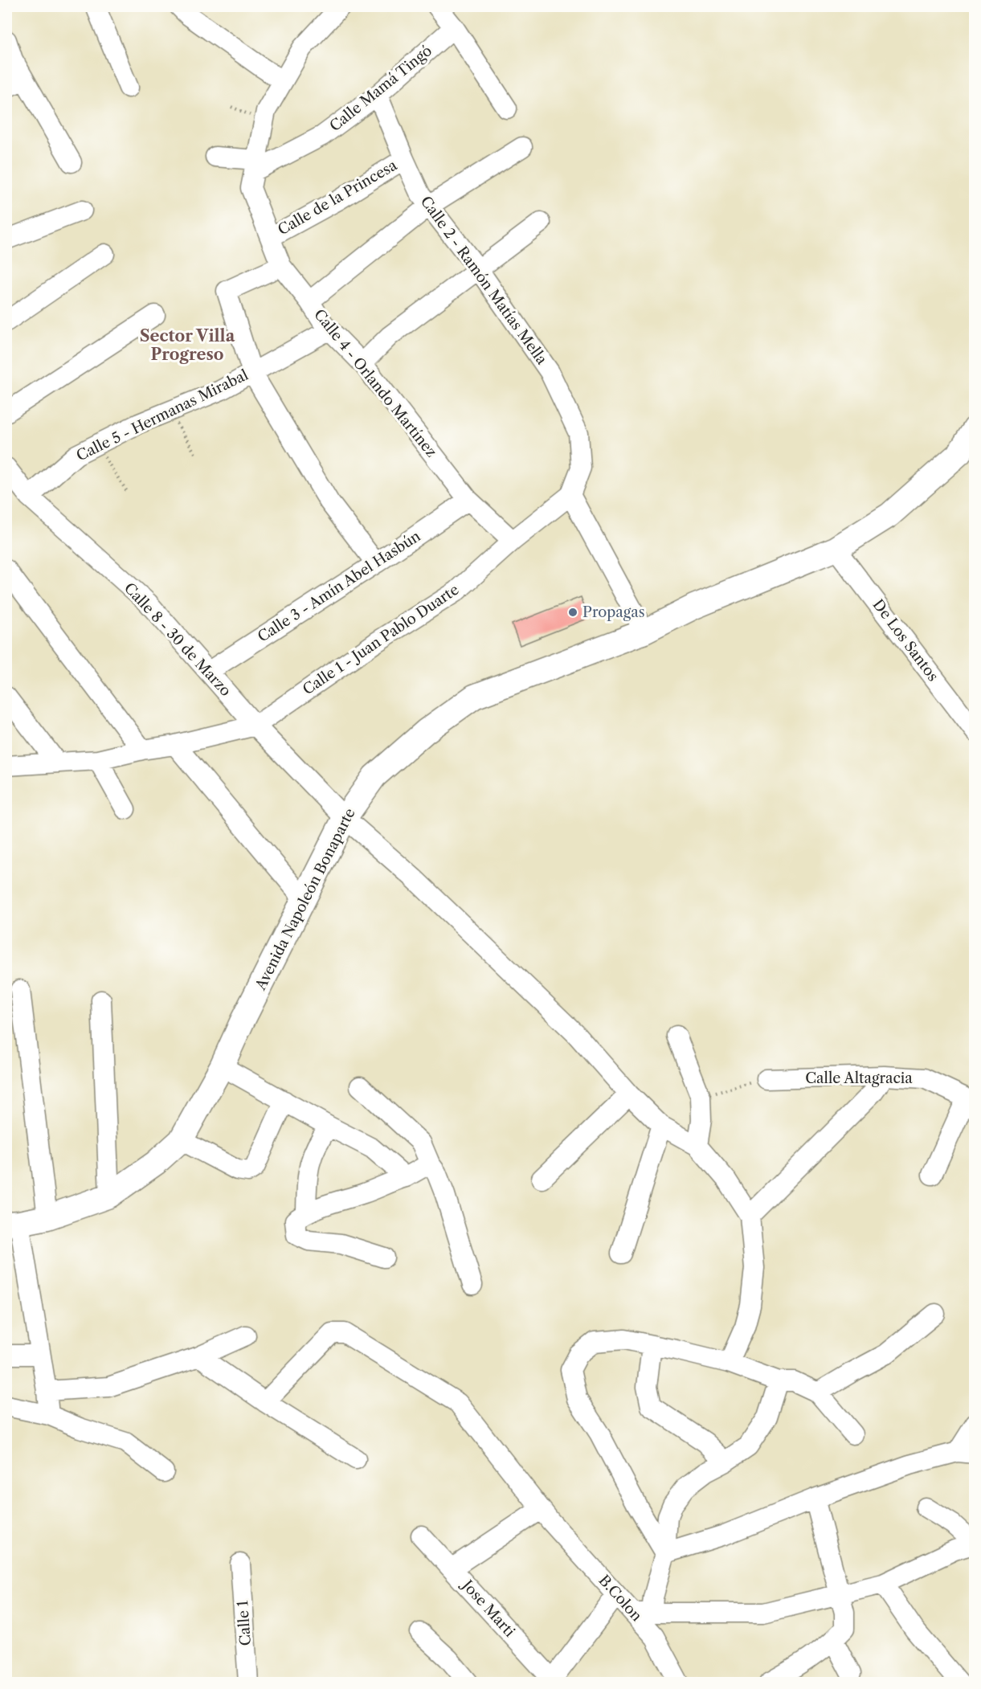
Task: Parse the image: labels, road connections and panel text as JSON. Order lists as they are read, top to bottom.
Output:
{
  "streets": {
    "main road": ["Avenida Napoleón Bonaparte"],
    "street": [
      "Calle Mamá Tingó",
      "Calle de la Princesa",
      "Calle 2 - Ramón Matías Mella",
      "Calle 4 - Orlando Martínez",
      "Calle 5 - Hermanas Mirabal",
      "Calle 3 - Amín Abel Hasbún",
      "Calle 8 - 30 de Marzo",
      "Calle 1 - Juan Pablo Duarte",
      "De Los Santos",
      "Calle Altagracia",
      "B.Colon",
      "Jose Marti",
      "Calle 1"
    ]
  },
  "crossings": [
    ["Calle Mamá Tingó", "Calle 2 - Ramón Matías Mella"],
    ["Calle Mamá Tingó", "Calle 4 - Orlando Martínez"],
    ["Calle de la Princesa", "Calle 2 - Ramón Matías Mella"],
    ["Calle de la Princesa", "Calle 4 - Orlando Martínez"],
    ["Calle 2 - Ramón Matías Mella", "Calle 1 - Juan Pablo Duarte"],
    ["Calle 4 - Orlando Martínez", "Calle 5 - Hermanas Mirabal"],
    ["Calle 4 - Orlando Martínez", "Calle 3 - Amín Abel Hasbún"],
    ["Calle 4 - Orlando Martínez", "Calle 1 - Juan Pablo Duarte"],
    ["Calle 5 - Hermanas Mirabal", "Calle 8 - 30 de Marzo"],
    ["Calle 3 - Amín Abel Hasbún", "Calle 8 - 30 de Marzo"],
    ["Calle 8 - 30 de Marzo", "Calle 1 - Juan Pablo Duarte"],
    ["Calle 8 - 30 de Marzo", "Avenida Napoleón Bonaparte"],
    ["De Los Santos", "Avenida Napoleón Bonaparte"]
  ],
  "districts": ["Sector Villa Progreso"],
  "places": ["Propagas"]
}
